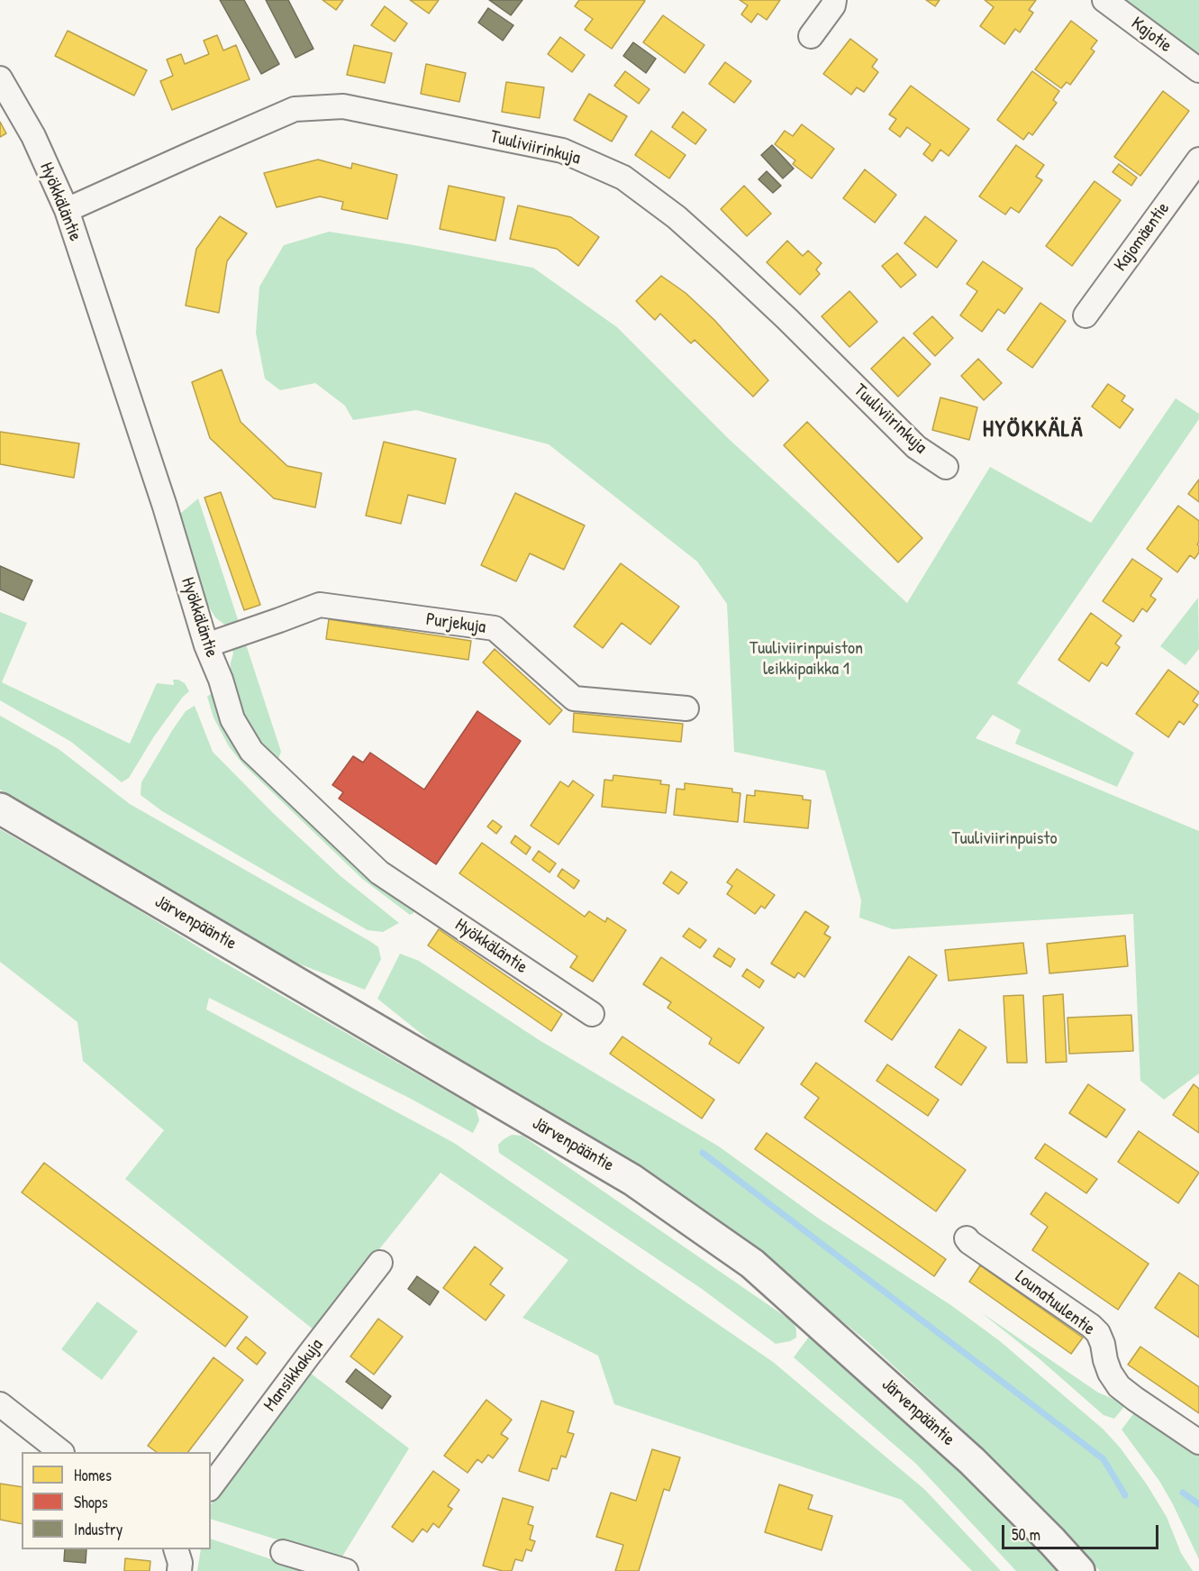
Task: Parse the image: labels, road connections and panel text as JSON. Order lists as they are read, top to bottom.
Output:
{
  "streets": {
    "main road": ["Järvenpääntie"],
    "street": [
      "Kajotie",
      "Tuuliviirinkuja",
      "Hyökkäläntie",
      "Kajomäentie",
      "Purjekuja",
      "Lounatuulentie",
      "Mansikkakuja"
    ]
  },
  "crossings": [
    ["Tuuliviirinkuja", "Hyökkäläntie"],
    ["Hyökkäläntie", "Purjekuja"]
  ],
  "districts": ["HYÖKKÄLÄ"],
  "parks": ["Tuuliviirinpuiston leikkipaikka 1", "Tuuliviirinpuisto"],
  "legend": ["Homes", "Shops", "Industry"],
  "scale_bar": "50 m"
}
